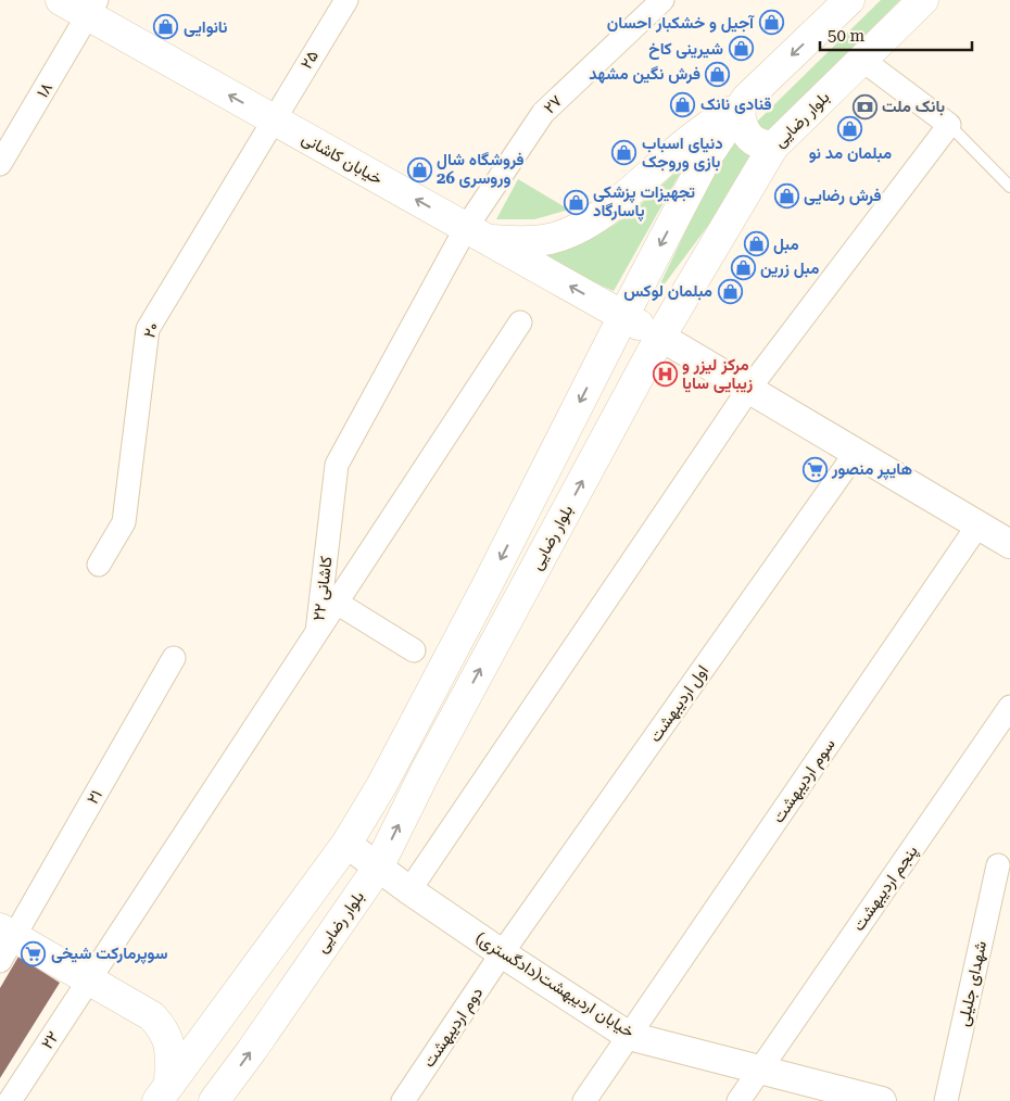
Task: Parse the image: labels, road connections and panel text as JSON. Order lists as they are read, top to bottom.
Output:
{
  "streets": {
    "main road": ["بلوار رضایی", "خیابان کاشانی"],
    "street": [
      "۲۵",
      "۱۸",
      "۲۷",
      "۲۰",
      "کاشانی ۲۲",
      "اول اردیبهشت",
      "سوم اردیبهشت",
      "۲۱",
      "پنجم اردیبهشت",
      "شهدای جلیلی",
      "خیابان اردیبهشت(دادگستری)",
      "دوم اردیبهشت",
      "۲۲"
    ]
  },
  "crossings": [
    ["۲۵", "خیابان کاشانی"],
    ["۲۵", "۲۰"],
    ["۱۸", "خیابان کاشانی"],
    ["۲۷", "خیابان کاشانی"],
    ["۲۷", "کاشانی ۲۲"],
    ["بلوار رضایی", "خیابان کاشانی"],
    ["بلوار رضایی", "خیابان اردیبهشت(دادگستری)"],
    ["خیابان کاشانی", "۲۰"],
    ["خیابان کاشانی", "کاشانی ۲۲"],
    ["کاشانی ۲۲", "۲۲"],
    ["اول اردیبهشت", "خیابان اردیبهشت(دادگستری)"],
    ["اول اردیبهشت", "دوم اردیبهشت"],
    ["سوم اردیبهشت", "خیابان اردیبهشت(دادگستری)"],
    ["پنجم اردیبهشت", "خیابان اردیبهشت(دادگستری)"],
    ["خیابان اردیبهشت(دادگستری)", "دوم اردیبهشت"]
  ],
  "one_way": ["خیابان کاشانی"],
  "places": {
    "shop": [
      "آجیل و خشکبار احسان",
      "نانوایی",
      "شیرینی کاخ",
      "فرش نگین مشهد",
      "قنادی نانک",
      "مبلمان مد نو",
      "دنیای اسباب بازی وروجک",
      "فروشگاه شال وروسری 26",
      "فرش رضایی",
      "تجهیزات پزشکی پاسارگاد",
      "مبل",
      "مبل زرین",
      "مبلمان لوکس"
    ],
    "bank": ["بانک ملت"],
    "hospital": ["مرکز لیزر و زیبایی سایا"],
    "supermarket": ["هایپر منصور", "سوپرمارکت شیخی"]
  },
  "scale_bar": "50 m"
}
